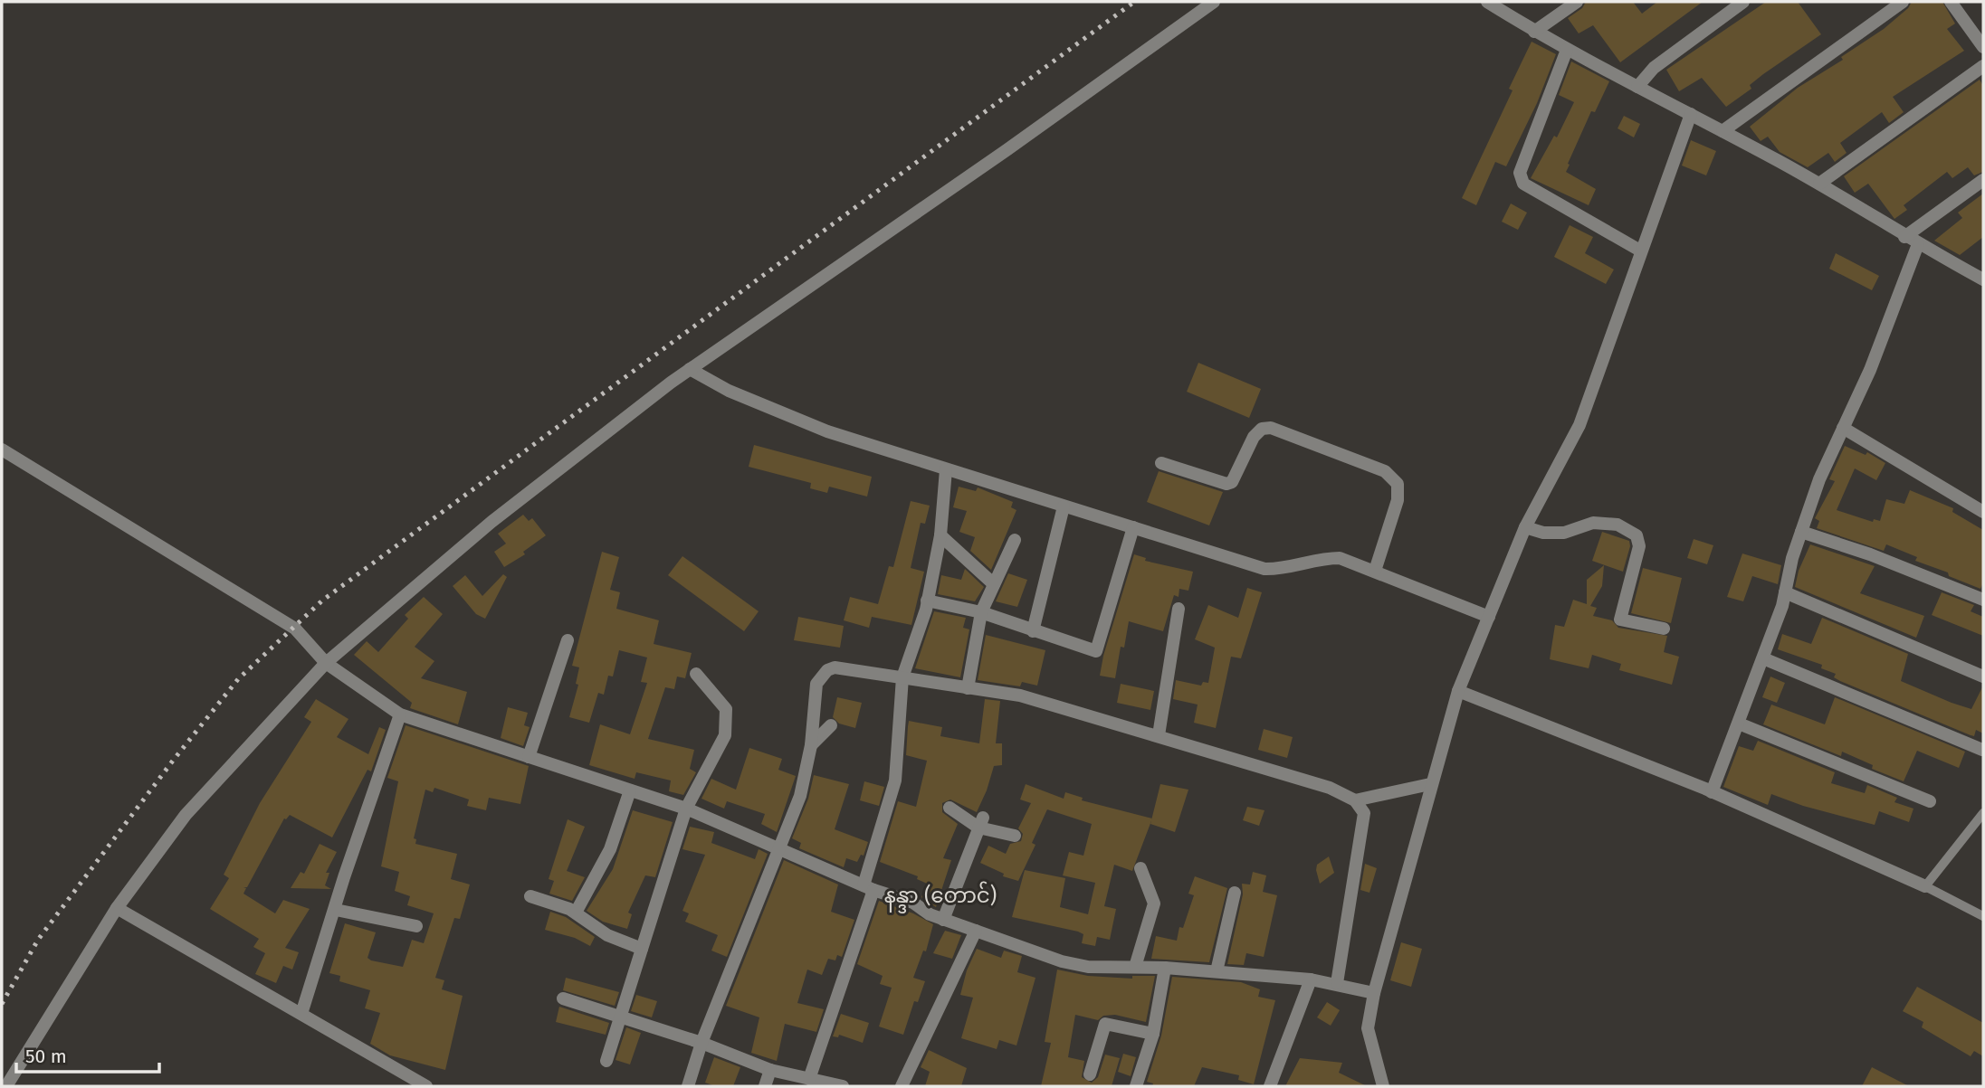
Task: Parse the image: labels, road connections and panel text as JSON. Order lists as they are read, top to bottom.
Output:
{
  "districts": ["နန္ဒာ (တောင်)"],
  "scale_bar": "50 m"
}
